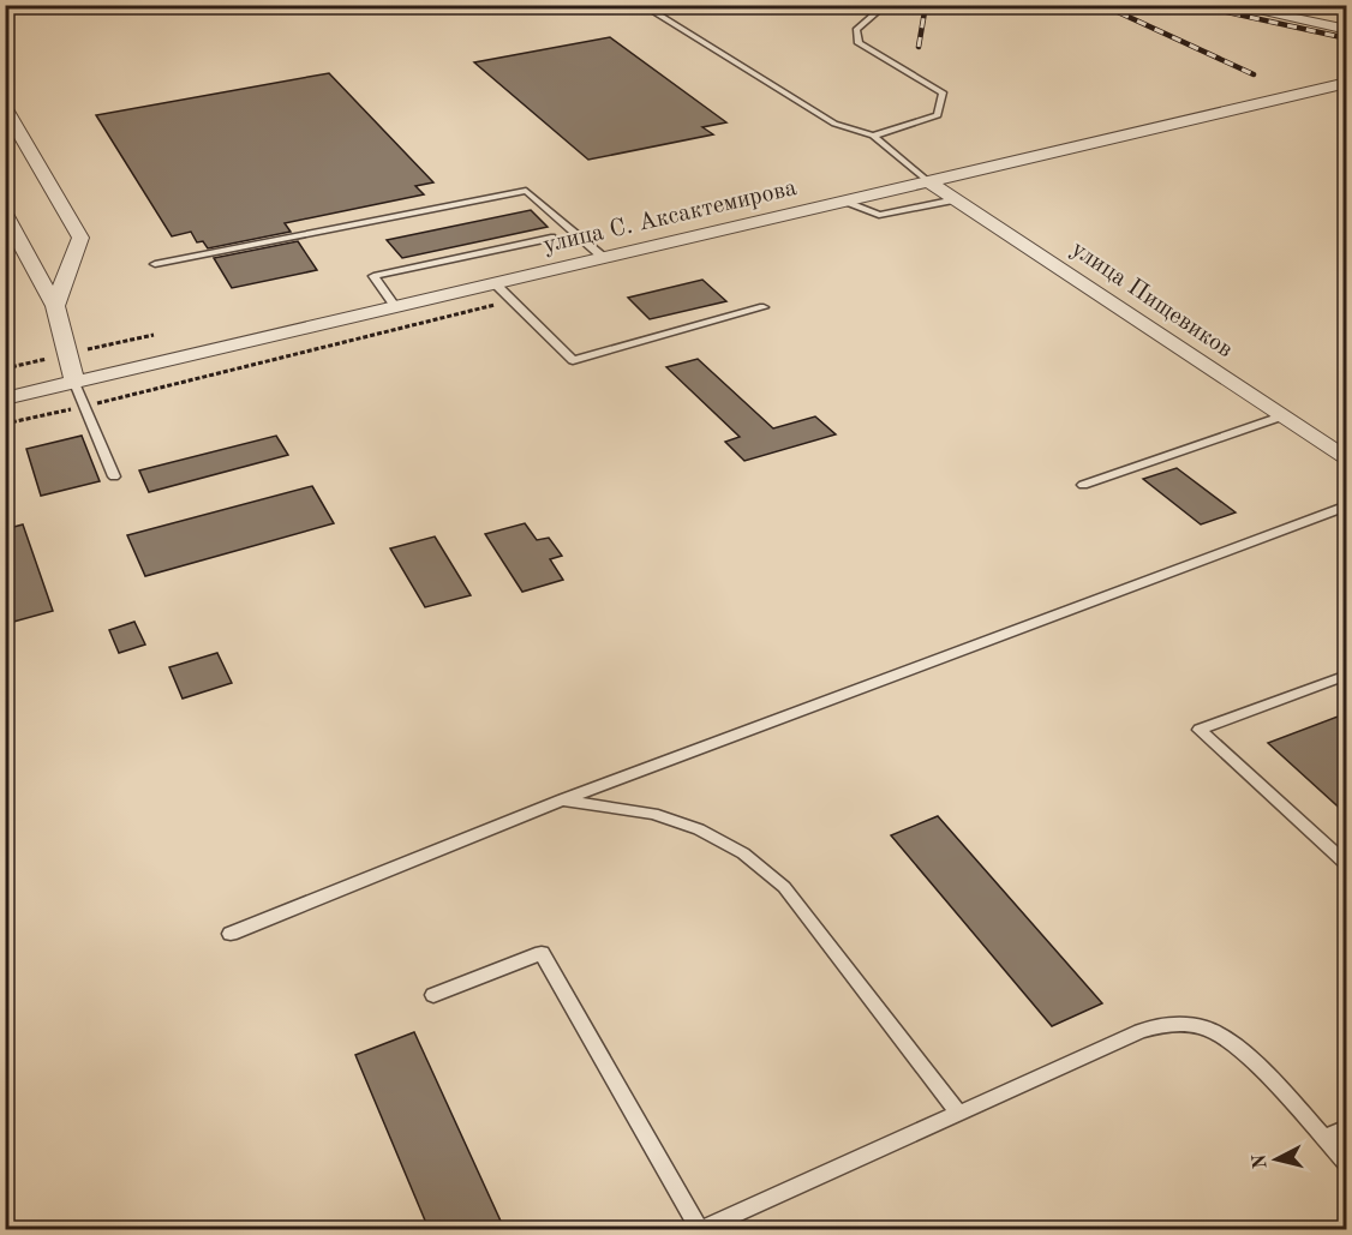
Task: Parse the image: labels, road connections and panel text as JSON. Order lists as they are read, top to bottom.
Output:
{
  "streets": {
    "street": ["улица С. Аксактемирова", "улица Пищевиков"]
  },
  "crossings": [
    ["улица С. Аксактемирова", "улица Пищевиков"]
  ],
  "north": "left"
}
